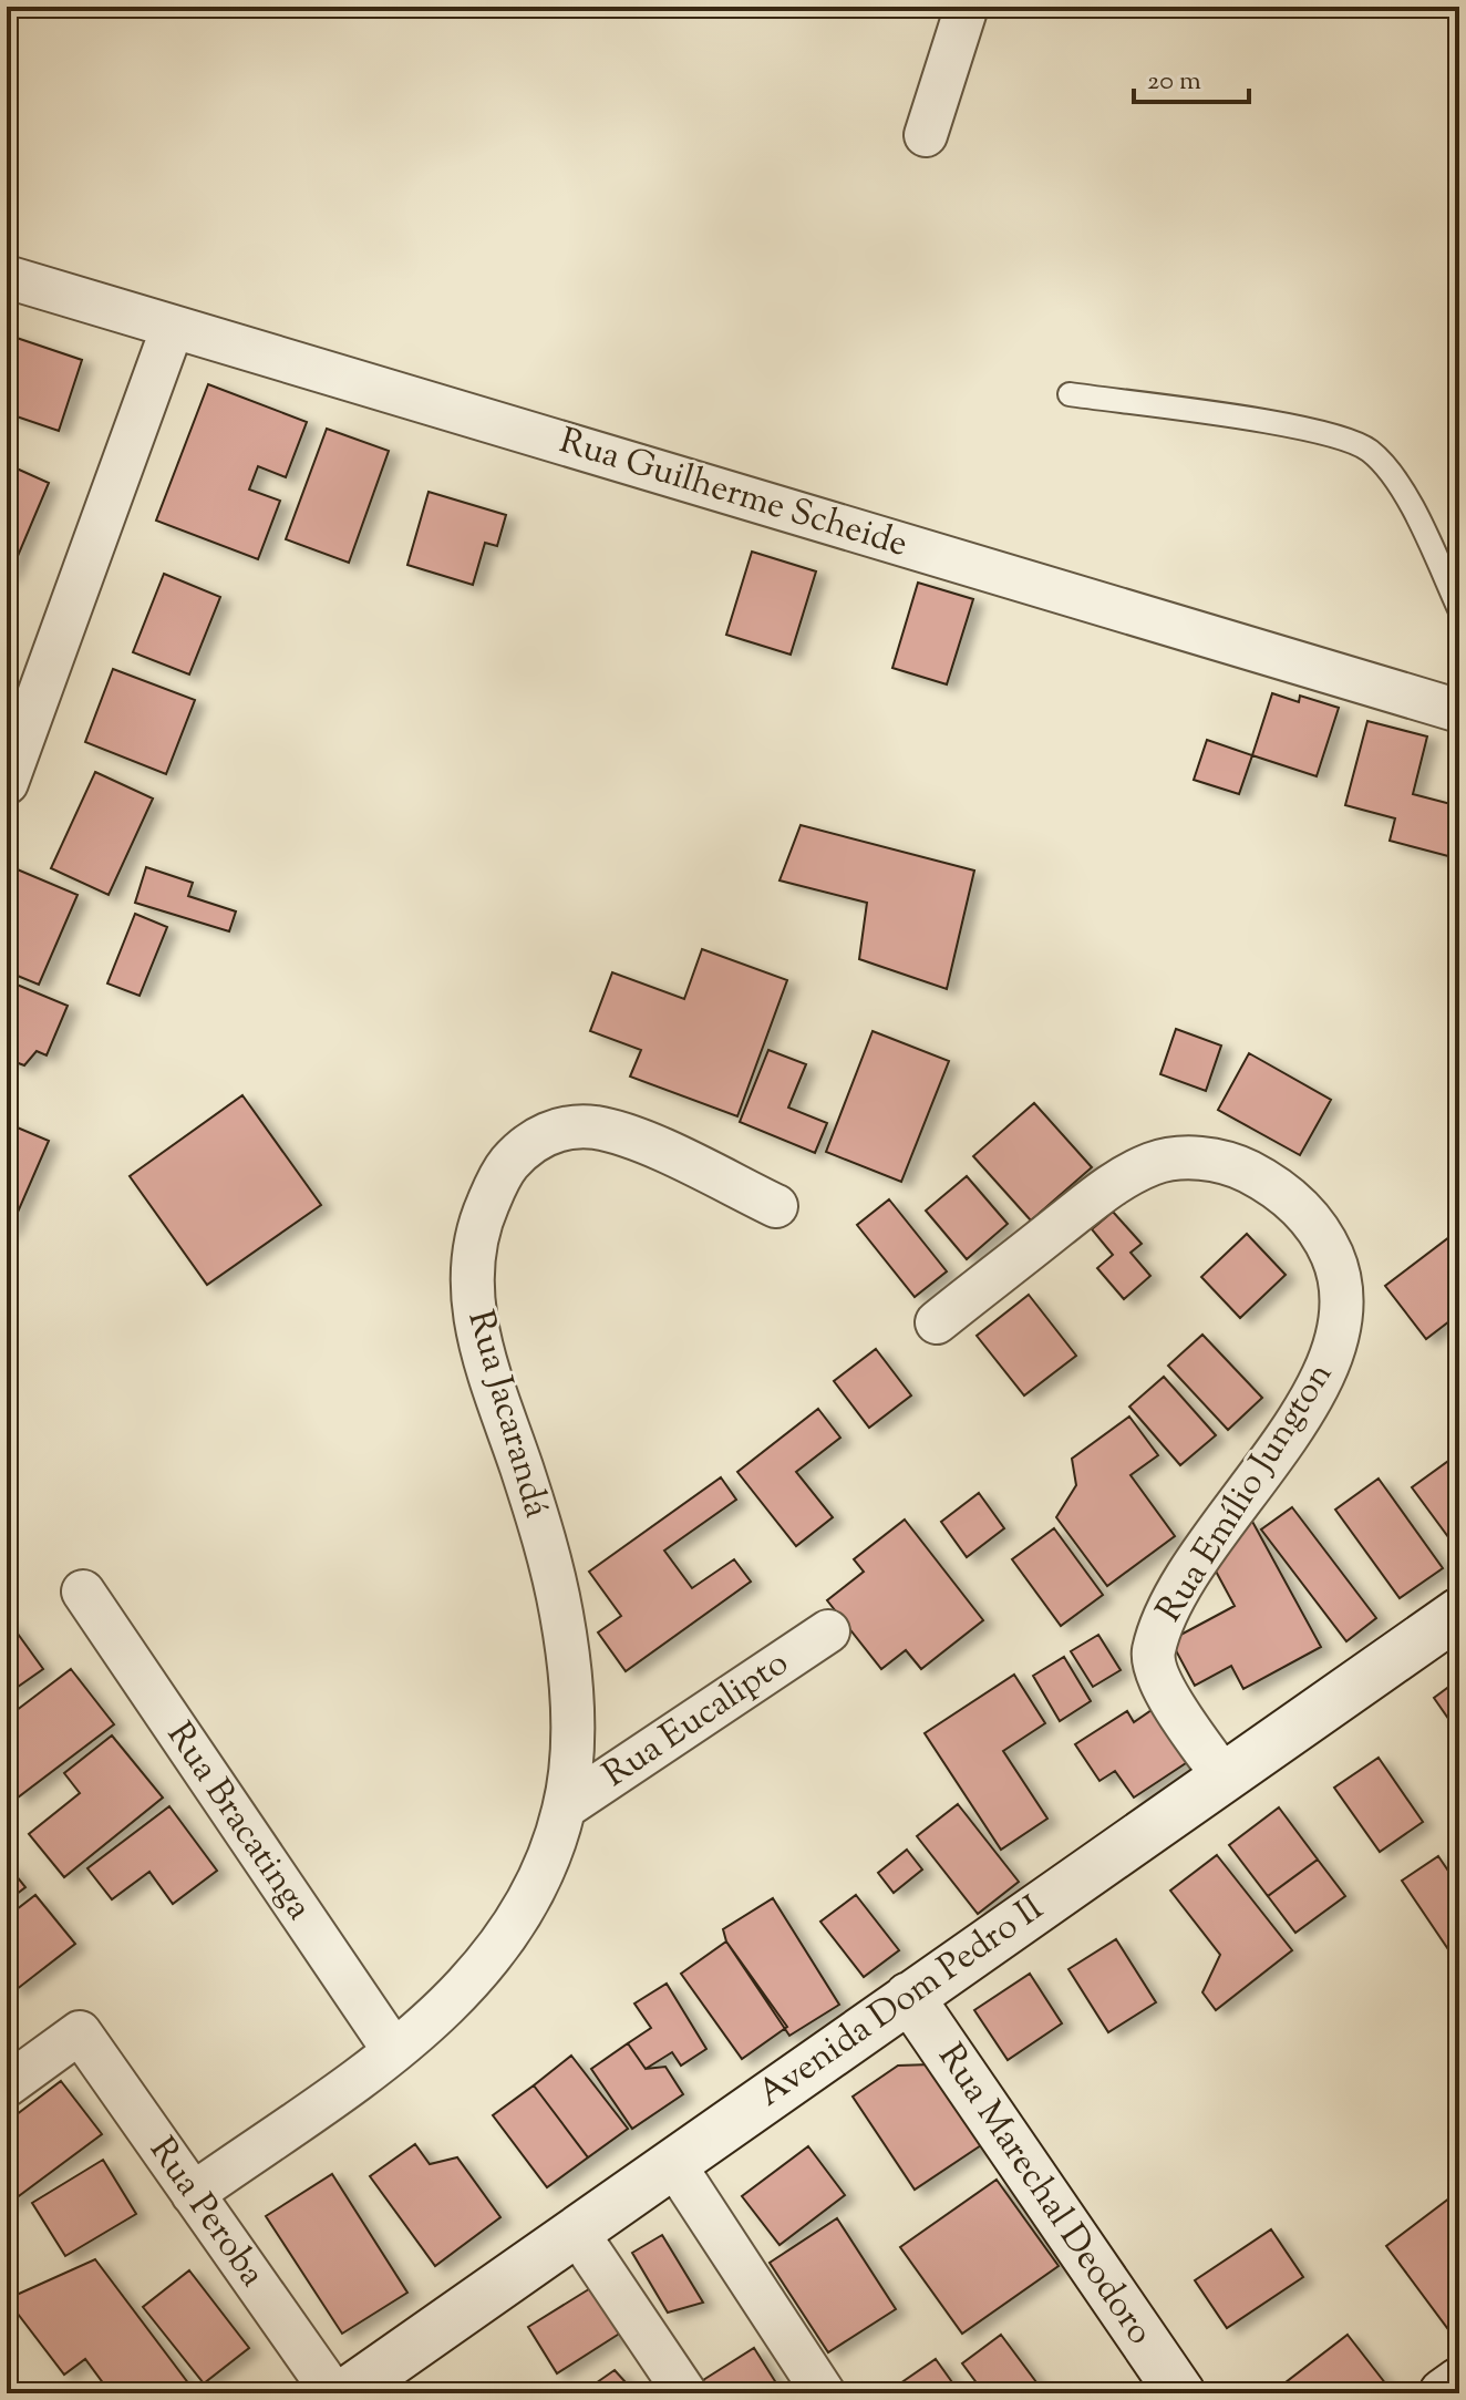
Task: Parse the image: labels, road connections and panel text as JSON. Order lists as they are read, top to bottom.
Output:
{
  "streets": {
    "main road": ["Avenida Dom Pedro II", "Rua Marechal Deodoro"],
    "street": [
      "Rua Guilherme Scheide",
      "Rua Jacarandá",
      "Rua Emílio Jungton",
      "Rua Eucalipto",
      "Rua Bracatinga",
      "Rua Peroba"
    ]
  },
  "crossings": [
    ["Rua Jacarandá", "Rua Eucalipto"],
    ["Rua Jacarandá", "Rua Bracatinga"],
    ["Rua Jacarandá", "Rua Peroba"],
    ["Rua Emílio Jungton", "Avenida Dom Pedro II"],
    ["Avenida Dom Pedro II", "Rua Marechal Deodoro"]
  ],
  "scale_bar": "20 m"
}
